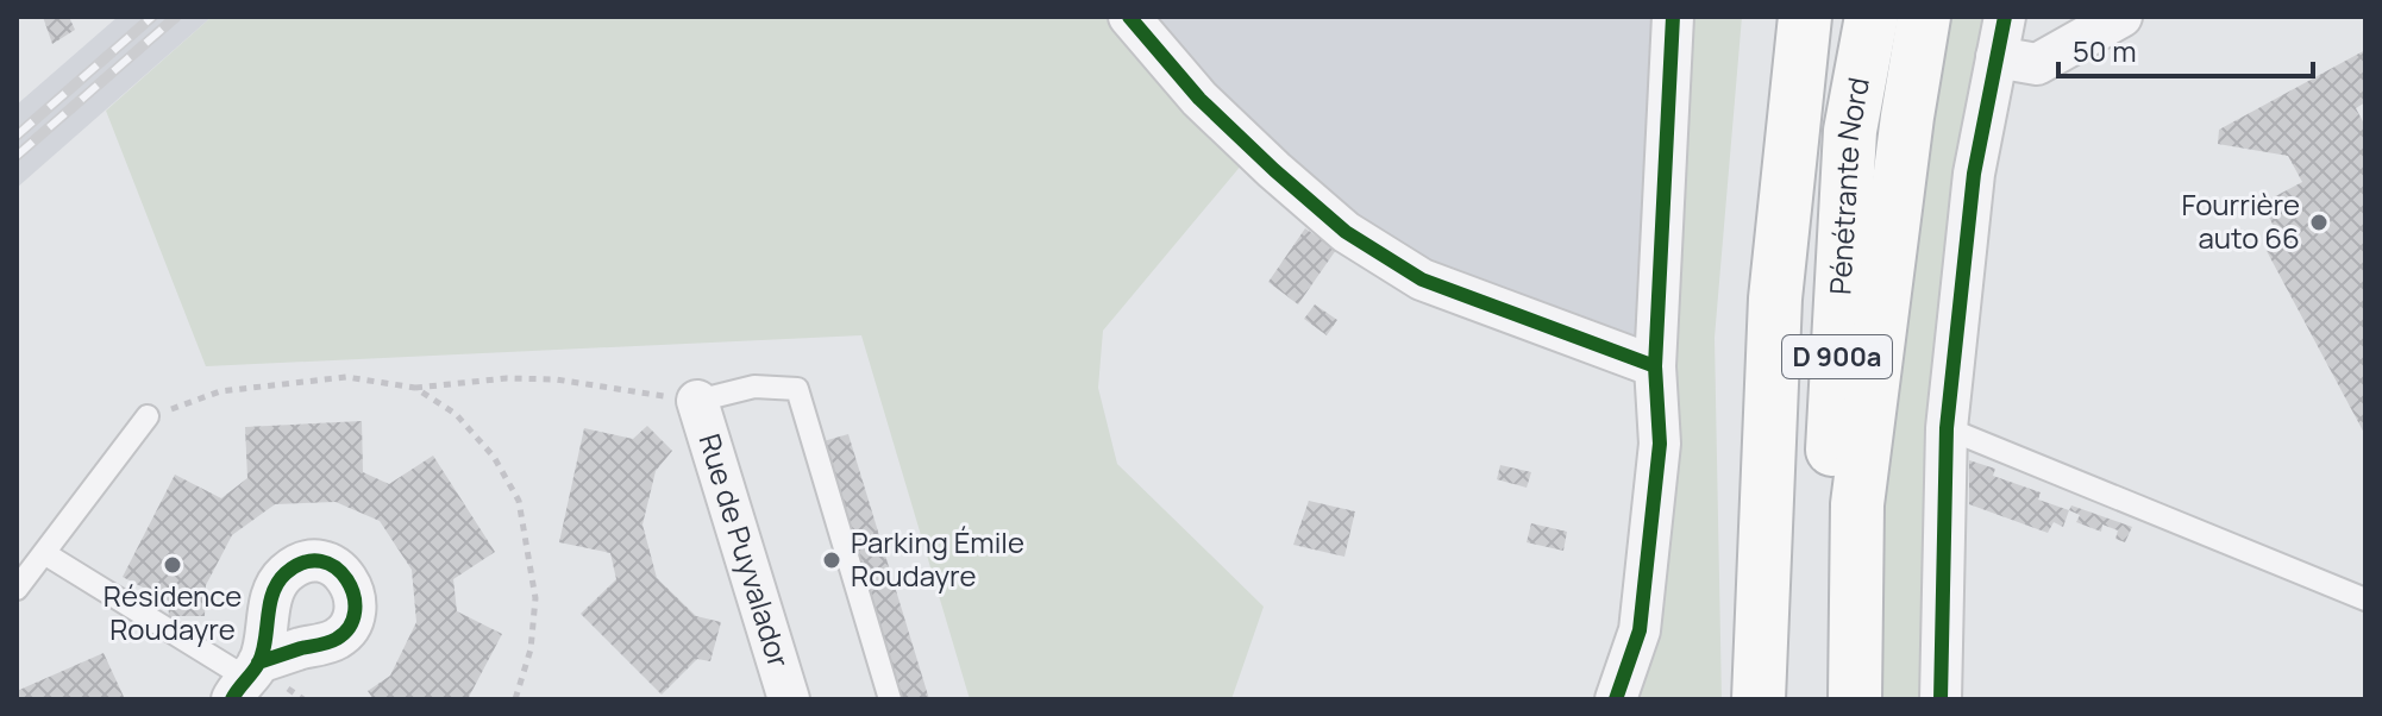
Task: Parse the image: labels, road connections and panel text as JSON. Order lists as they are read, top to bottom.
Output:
{
  "streets": {
    "highway": ["Pénétrante Nord", "D 900a"],
    "street": ["Rue de Puyvalador"]
  },
  "places": ["Fourrière auto 66", "Parking Émile Roudayre", "Résidence Roudayre"],
  "scale_bar": "50 m"
}
